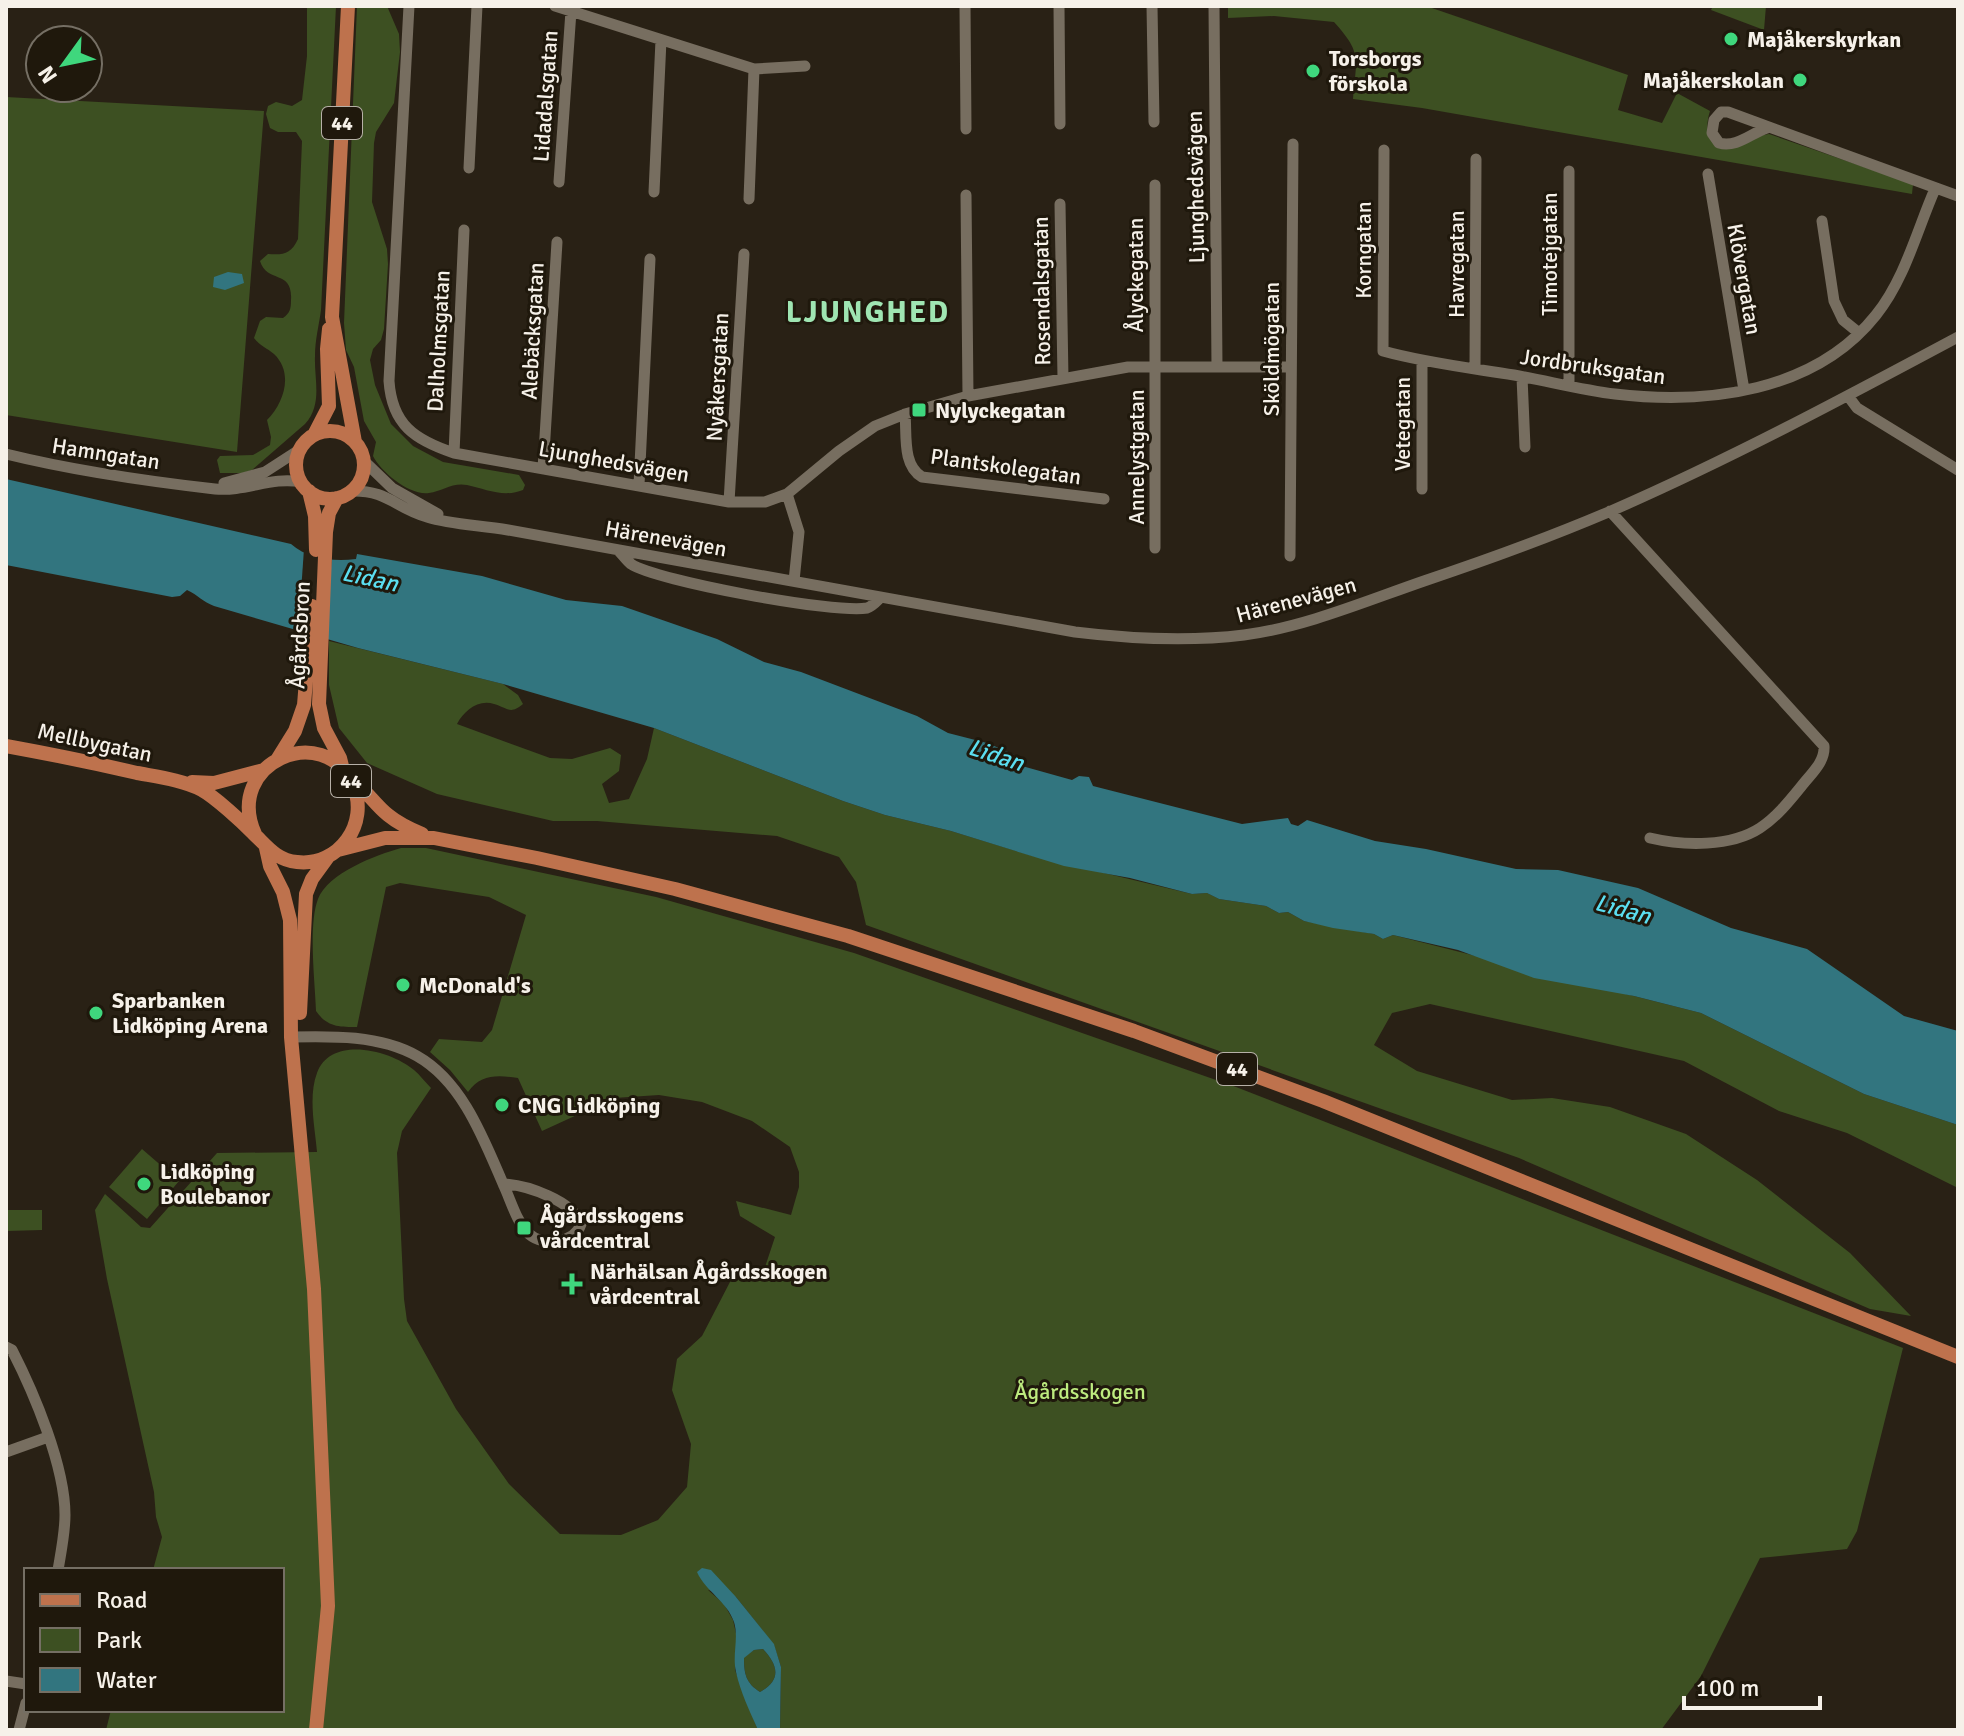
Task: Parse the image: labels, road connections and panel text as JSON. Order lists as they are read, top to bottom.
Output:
{
  "streets": {
    "main road": ["44", "Ågårdsbron", "Mellbygatan"],
    "street": [
      "Lidadalsgatan",
      "Ljunghedsvägen",
      "Korngatan",
      "Timotejgatan",
      "Havregatan",
      "Ålyckegatan",
      "Klövergatan",
      "Rosendalsgatan",
      "Alebäcksgatan",
      "Dalholmsgatan",
      "Sköldmögatan",
      "Jordbruksgatan",
      "Nyåkersgatan",
      "Vetegatan",
      "Hamngatan",
      "Annelystgatan",
      "Plantskolegatan",
      "Härenevägen"
    ]
  },
  "crossings": [
    ["44", "Härenevägen"],
    ["44", "Ågårdsbron"],
    ["44", "Mellbygatan"],
    ["Ljunghedsvägen", "Ålyckegatan"],
    ["Ljunghedsvägen", "Rosendalsgatan"],
    ["Ljunghedsvägen", "Alebäcksgatan"],
    ["Ljunghedsvägen", "Dalholmsgatan"],
    ["Ljunghedsvägen", "Sköldmögatan"],
    ["Ljunghedsvägen", "Nyåkersgatan"],
    ["Ljunghedsvägen", "Annelystgatan"],
    ["Ljunghedsvägen", "Plantskolegatan"],
    ["Korngatan", "Jordbruksgatan"],
    ["Timotejgatan", "Jordbruksgatan"],
    ["Havregatan", "Jordbruksgatan"],
    ["Ålyckegatan", "Annelystgatan"],
    ["Klövergatan", "Jordbruksgatan"],
    ["Jordbruksgatan", "Vetegatan"],
    ["Härenevägen", "Ågårdsbron"],
    ["Ågårdsbron", "Mellbygatan"]
  ],
  "districts": ["LJUNGHED"],
  "water": ["Lidan"],
  "parks": ["Ågårdsskogen"],
  "places": {
    "other": [
      "Majåkerskyrkan",
      "Torsborgs förskola",
      "Majåkerskolan",
      "McDonald's",
      "Sparbanken Lidköping Arena",
      "CNG Lidköping",
      "Lidköping Boulebanor"
    ],
    "transit": ["Nylyckegatan", "Ågårdsskogens vårdcentral"],
    "health": ["Närhälsan Ågårdsskogen vårdcentral"]
  },
  "legend": ["Road", "Park", "Water"],
  "scale_bar": "100 m",
  "north": "bottom left"
}
